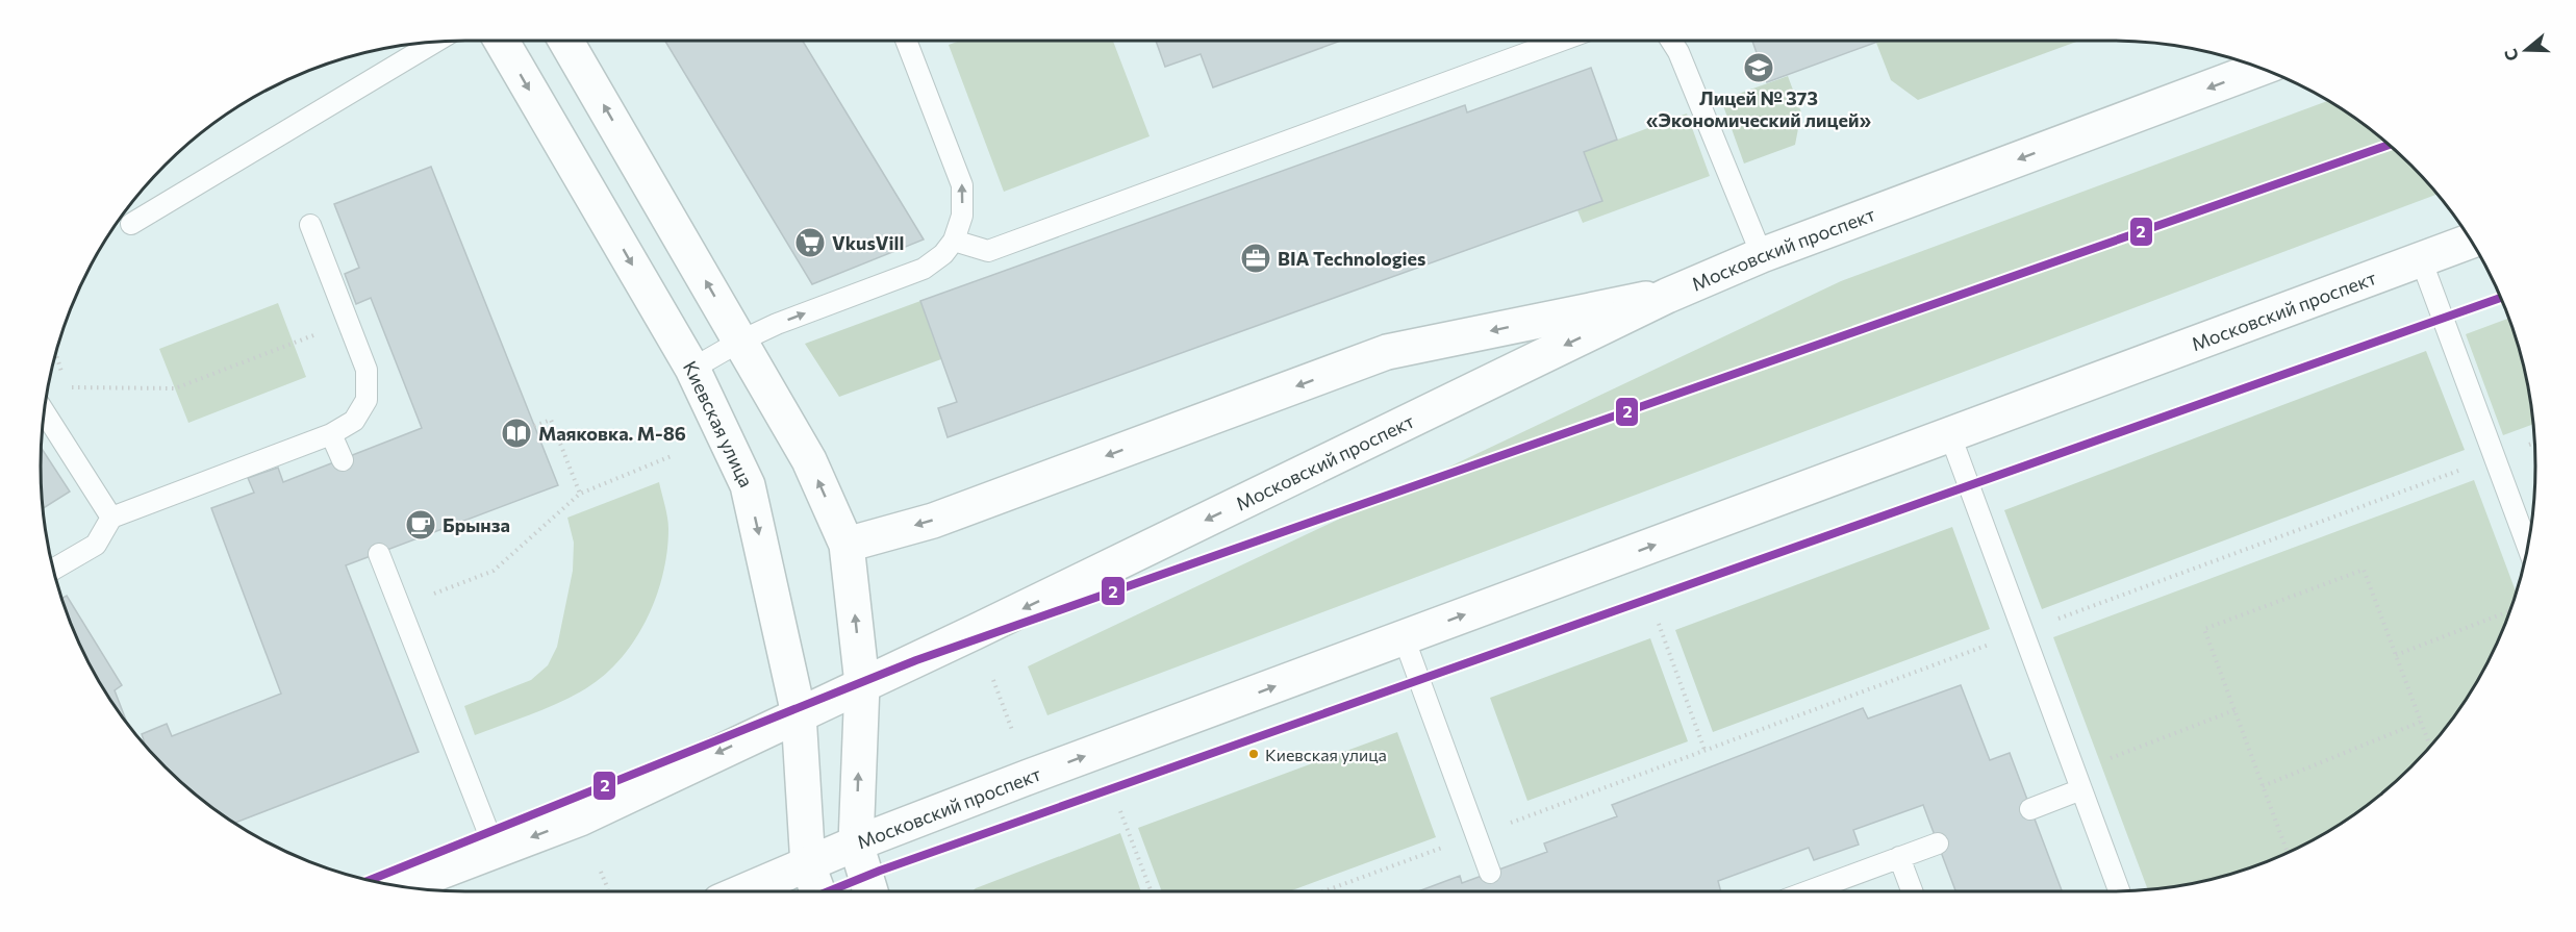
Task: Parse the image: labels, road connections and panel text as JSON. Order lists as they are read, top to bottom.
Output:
{
  "streets": {
    "main road": ["Московский проспект", "Киевская улица"]
  },
  "crossings": [
    ["Московский проспект", "Киевская улица"]
  ],
  "places": {
    "school or university": ["Лицей № 373 «Экономический лицей»"],
    "supermarket": ["VkusVill"],
    "office": ["BIA Technologies"],
    "library": ["Маяковка. М-86"],
    "cafe": ["Брынза"],
    "other": ["Киевская улица"]
  },
  "lines": ["transit line 2"],
  "north": "left"
}
